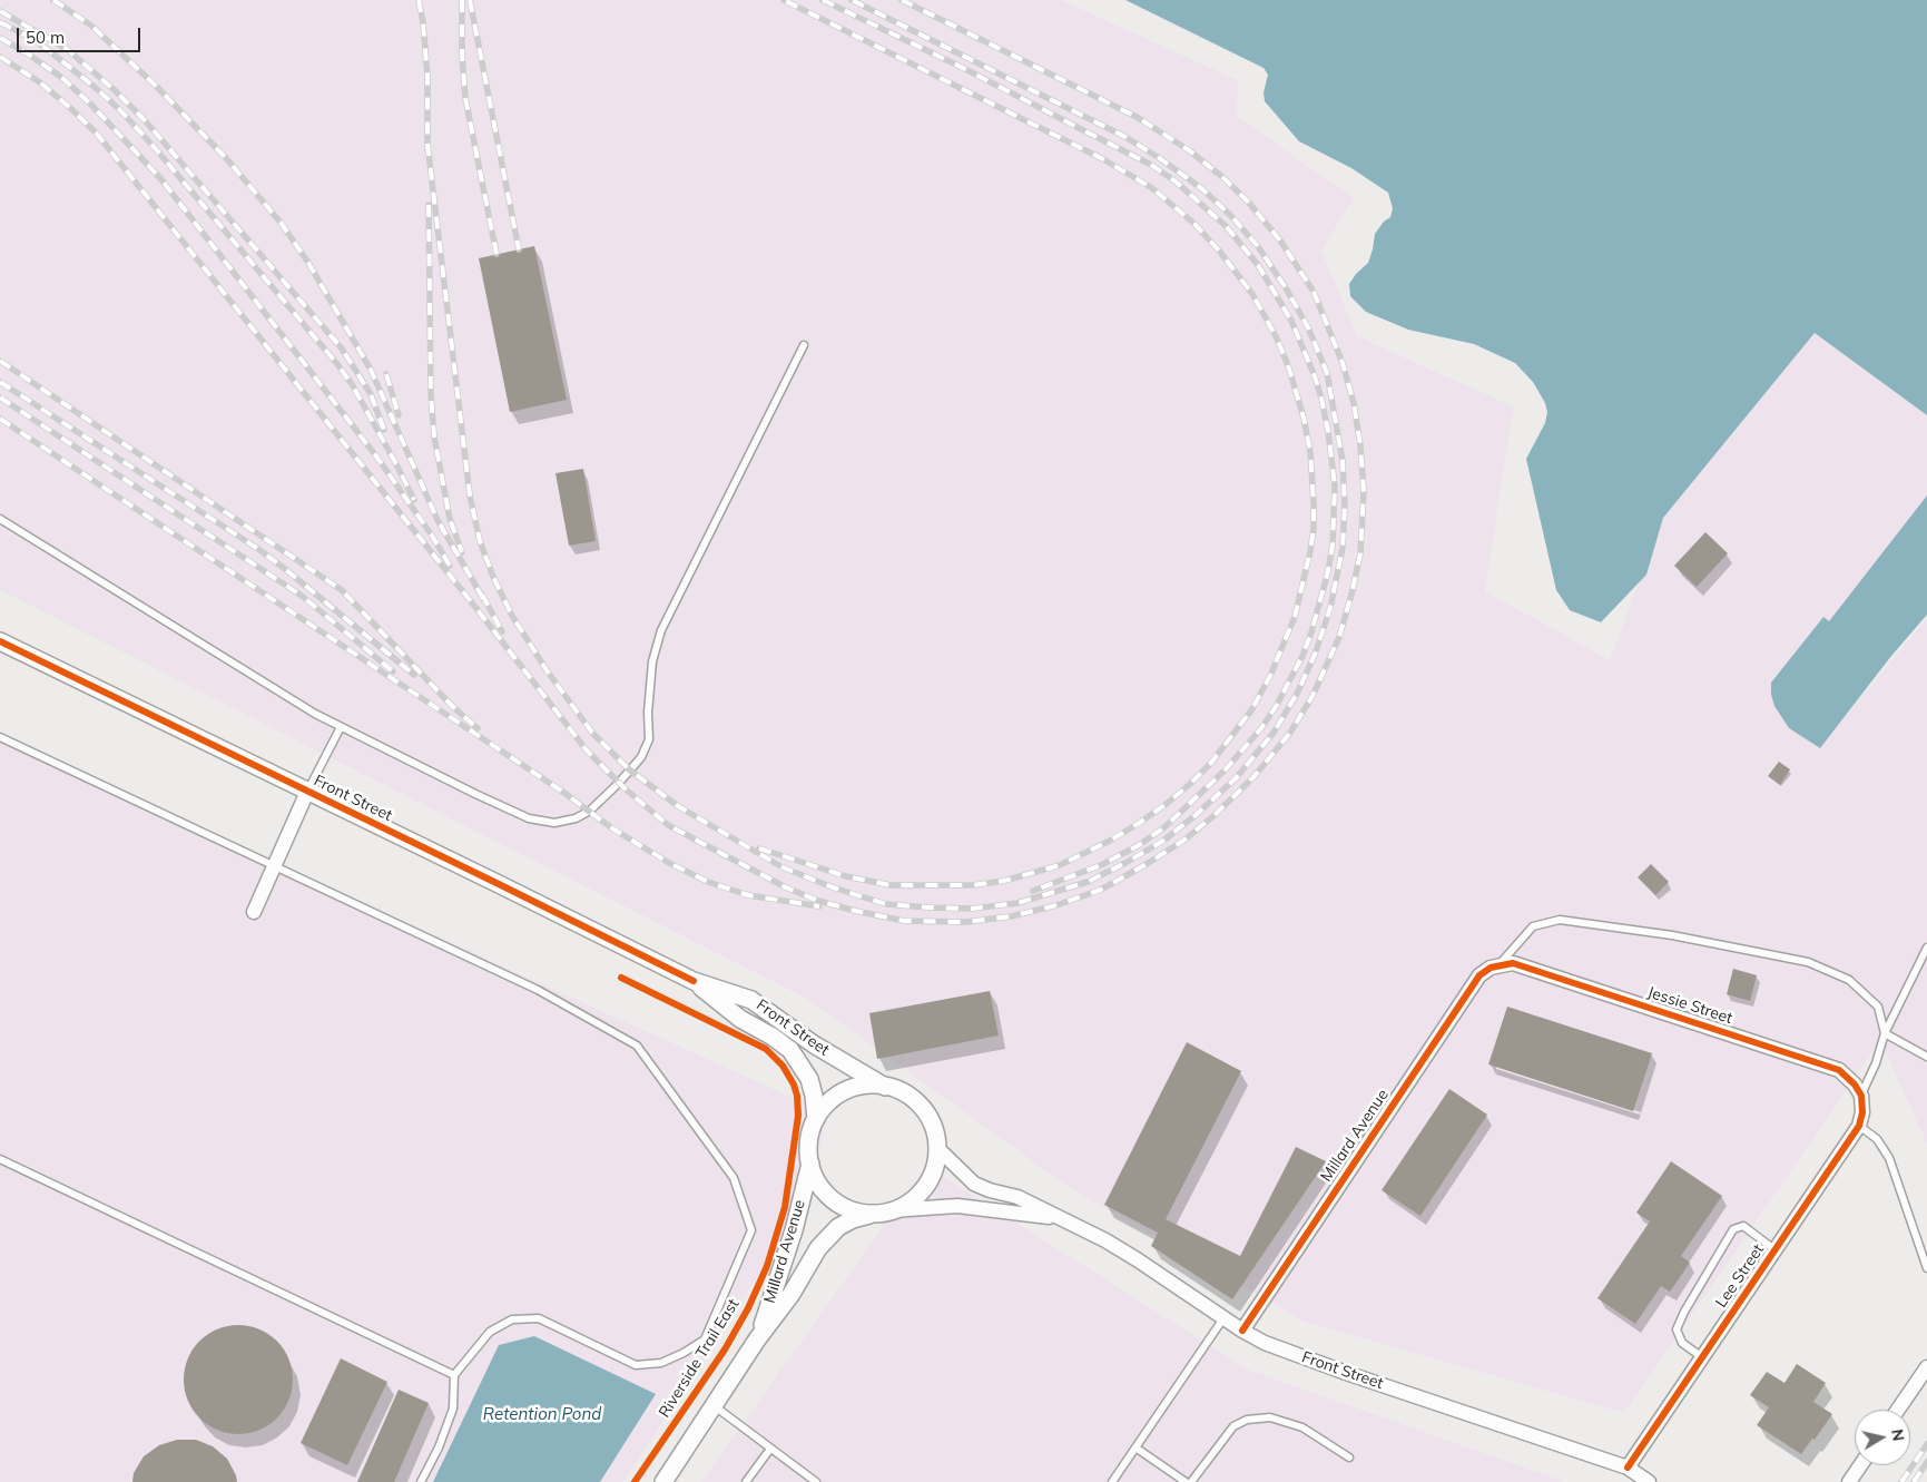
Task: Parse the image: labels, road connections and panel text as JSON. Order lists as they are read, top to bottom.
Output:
{
  "streets": {
    "street": [
      "Front Street",
      "Jessie Street",
      "Millard Avenue",
      "Lee Street"
    ],
    "cycle path": ["Riverside Trail East"]
  },
  "crossings": [
    ["Front Street", "Millard Avenue"],
    ["Front Street", "Lee Street"],
    ["Jessie Street", "Millard Avenue"],
    ["Jessie Street", "Lee Street"]
  ],
  "water": ["Retention Pond"],
  "scale_bar": "50 m",
  "north": "right"
}
